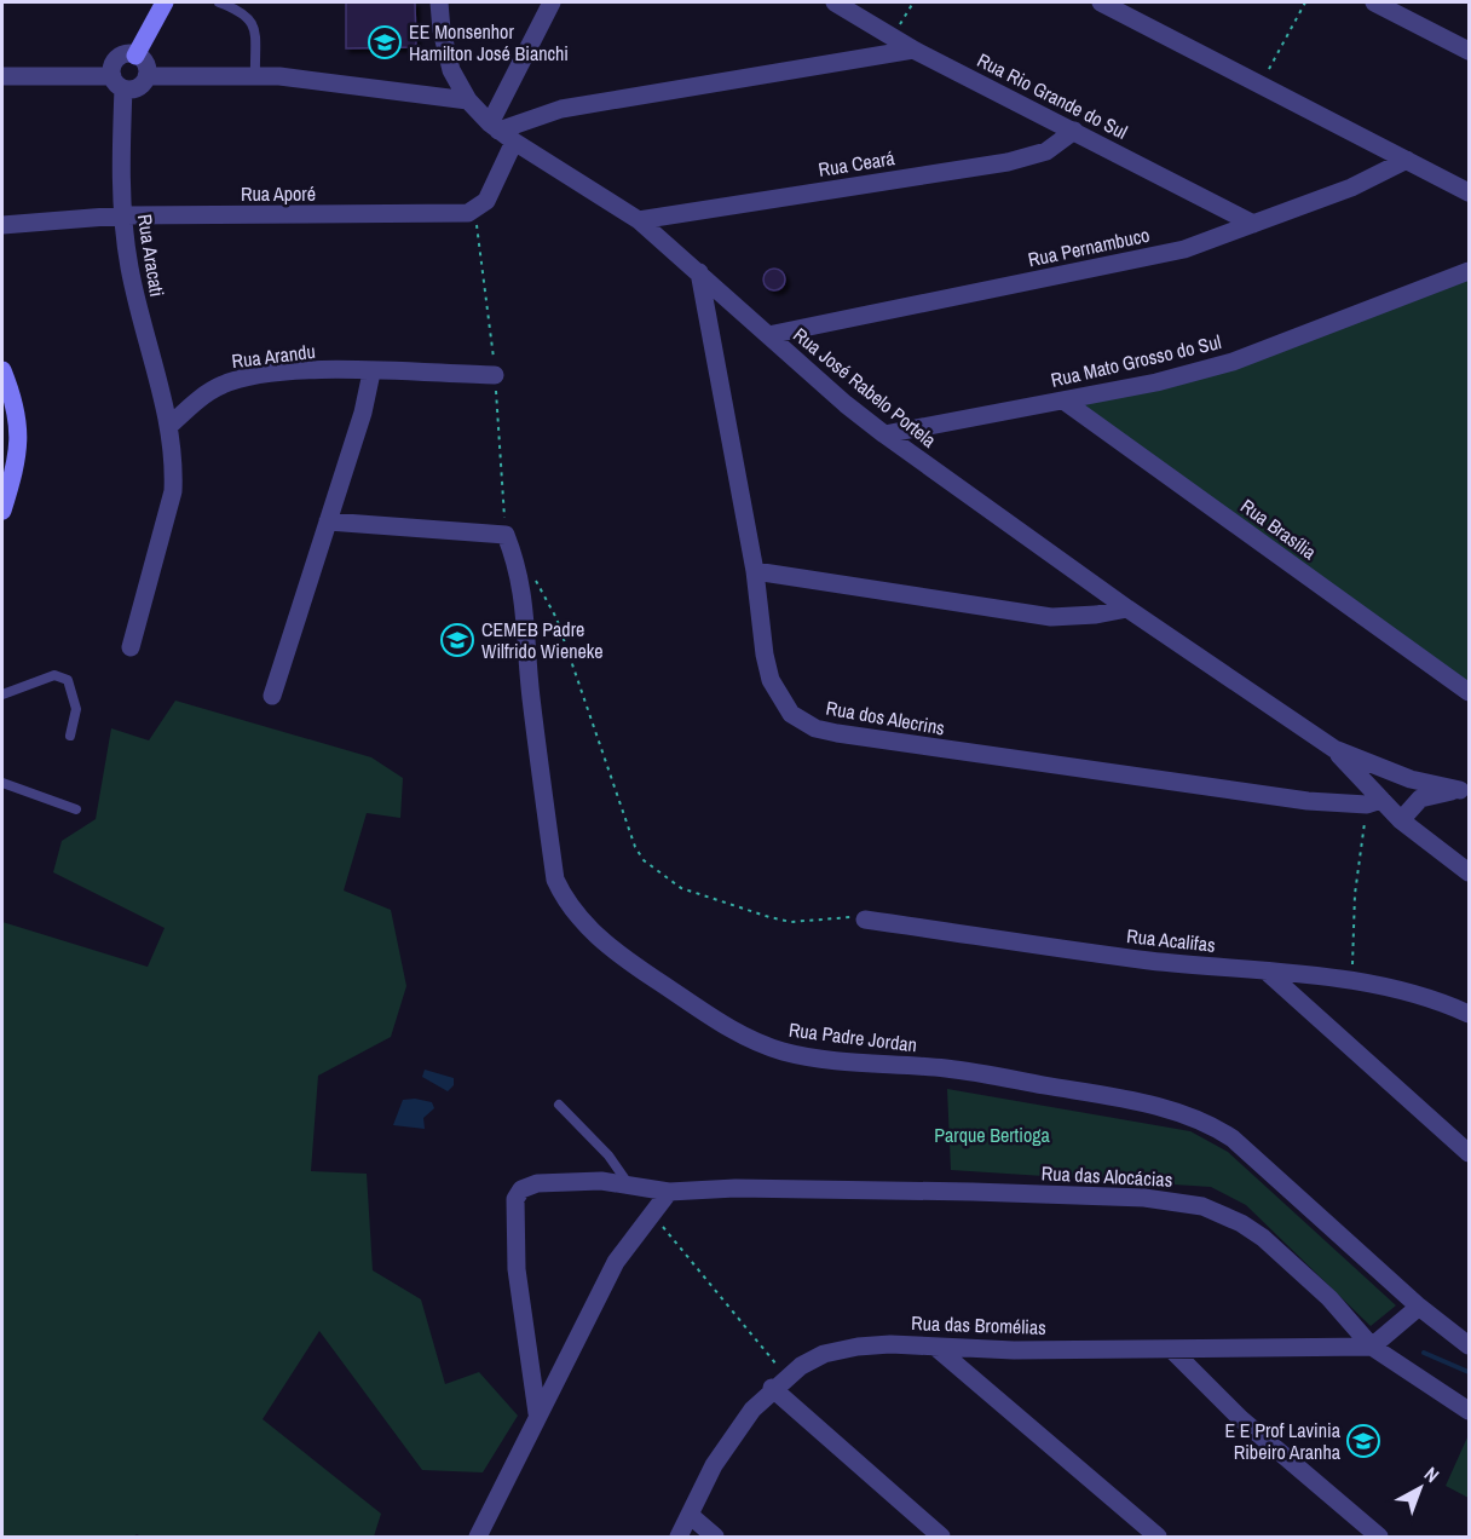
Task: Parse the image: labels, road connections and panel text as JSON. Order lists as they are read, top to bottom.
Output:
{
  "streets": {
    "street": [
      "Rua Rio Grande do Sul",
      "Rua Ceará",
      "Rua Aporé",
      "Rua Pernambuco",
      "Rua Aracati",
      "Rua Arandu",
      "Rua Mato Grosso do Sul",
      "Rua José Rabelo Portela",
      "Rua Brasília",
      "Rua dos Alecrins",
      "Rua Acalifas",
      "Rua Padre Jordan",
      "Rua das Alocácias",
      "Rua das Bromélias"
    ]
  },
  "crossings": [
    ["Rua Rio Grande do Sul", "Rua Ceará"],
    ["Rua Rio Grande do Sul", "Rua Pernambuco"],
    ["Rua Ceará", "Rua José Rabelo Portela"],
    ["Rua Aporé", "Rua Aracati"],
    ["Rua Aporé", "Rua José Rabelo Portela"],
    ["Rua Pernambuco", "Rua José Rabelo Portela"],
    ["Rua Aracati", "Rua Arandu"],
    ["Rua Mato Grosso do Sul", "Rua José Rabelo Portela"],
    ["Rua Mato Grosso do Sul", "Rua Brasília"],
    ["Rua José Rabelo Portela", "Rua dos Alecrins"],
    ["Rua das Alocácias", "Rua das Bromélias"]
  ],
  "parks": ["Parque Bertioga"],
  "places": {
    "school or university": ["EE Monsenhor Hamilton José Bianchi", "CEMEB Padre Wilfrido Wieneke", "E E Prof Lavinia Ribeiro Aranha"]
  },
  "north": "top right"
}
